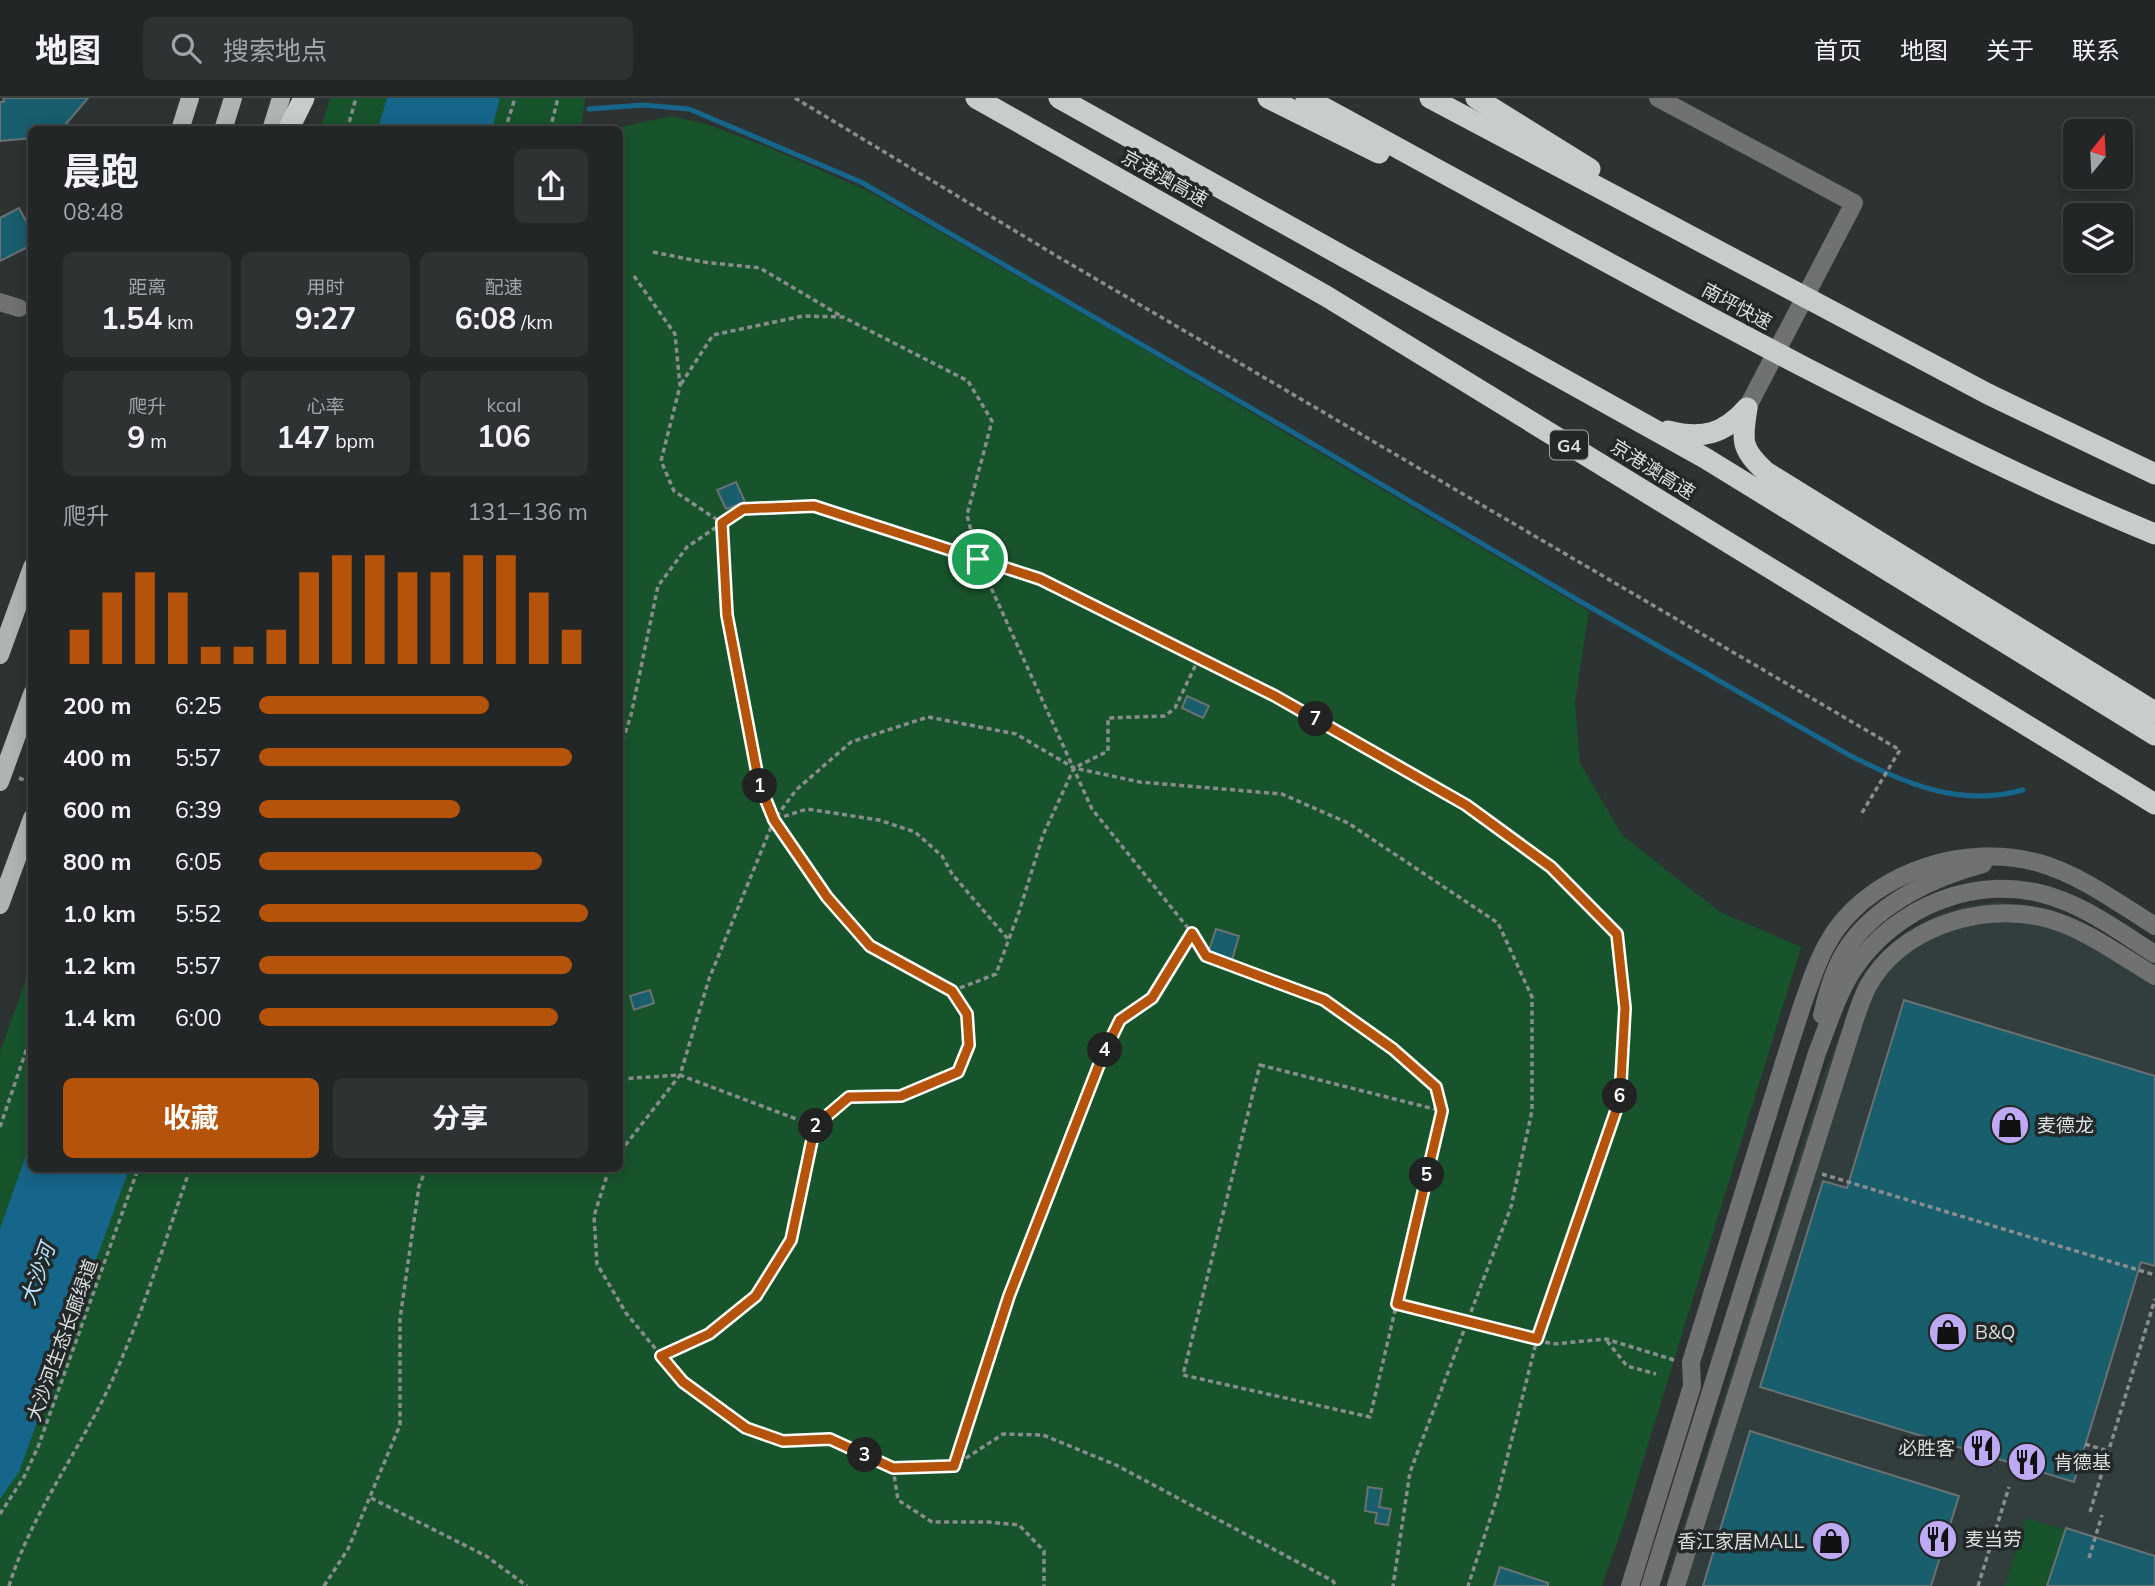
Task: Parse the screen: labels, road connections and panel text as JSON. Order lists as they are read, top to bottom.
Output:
{
  "streets": {
    "highway": ["京港澳高速", "南坪快速", "G4"],
    "path": ["大沙河生态长廊绿道"]
  },
  "water": ["大沙河"],
  "places": {
    "shop": ["麦德龙", "B&Q", "香江家居MALL"],
    "restaurant": ["必胜客", "肯德基", "麦当劳"]
  },
  "north": "top",
  "page": {
    "header": "地图",
    "search": "搜索地点",
    "nav": [
      "首页",
      "地图",
      "关于",
      "联系"
    ],
    "heading": ["晨跑", "08:48"],
    "stats": [
      ["距离", "1.54 km"],
      ["用时", "9:27"],
      ["配速", "6:08 /km"],
      ["爬升", "9 m"],
      ["心率", "147 bpm"],
      ["kcal", "106"]
    ],
    "chart": ["爬升", "131–136 m"],
    "list": [
      {
        "name": "200 m",
        "note": "6:25"
      },
      {
        "name": "400 m",
        "note": "5:57"
      },
      {
        "name": "600 m",
        "note": "6:39"
      },
      {
        "name": "800 m",
        "note": "6:05"
      },
      {
        "name": "1.0 km",
        "note": "5:52"
      },
      {
        "name": "1.2 km",
        "note": "5:57"
      },
      {
        "name": "1.4 km",
        "note": "6:00"
      }
    ],
    "pins": [
      "7",
      "1",
      "4",
      "6",
      "2",
      "5",
      "3"
    ],
    "buttons": ["收藏", "分享"]
  }
}
